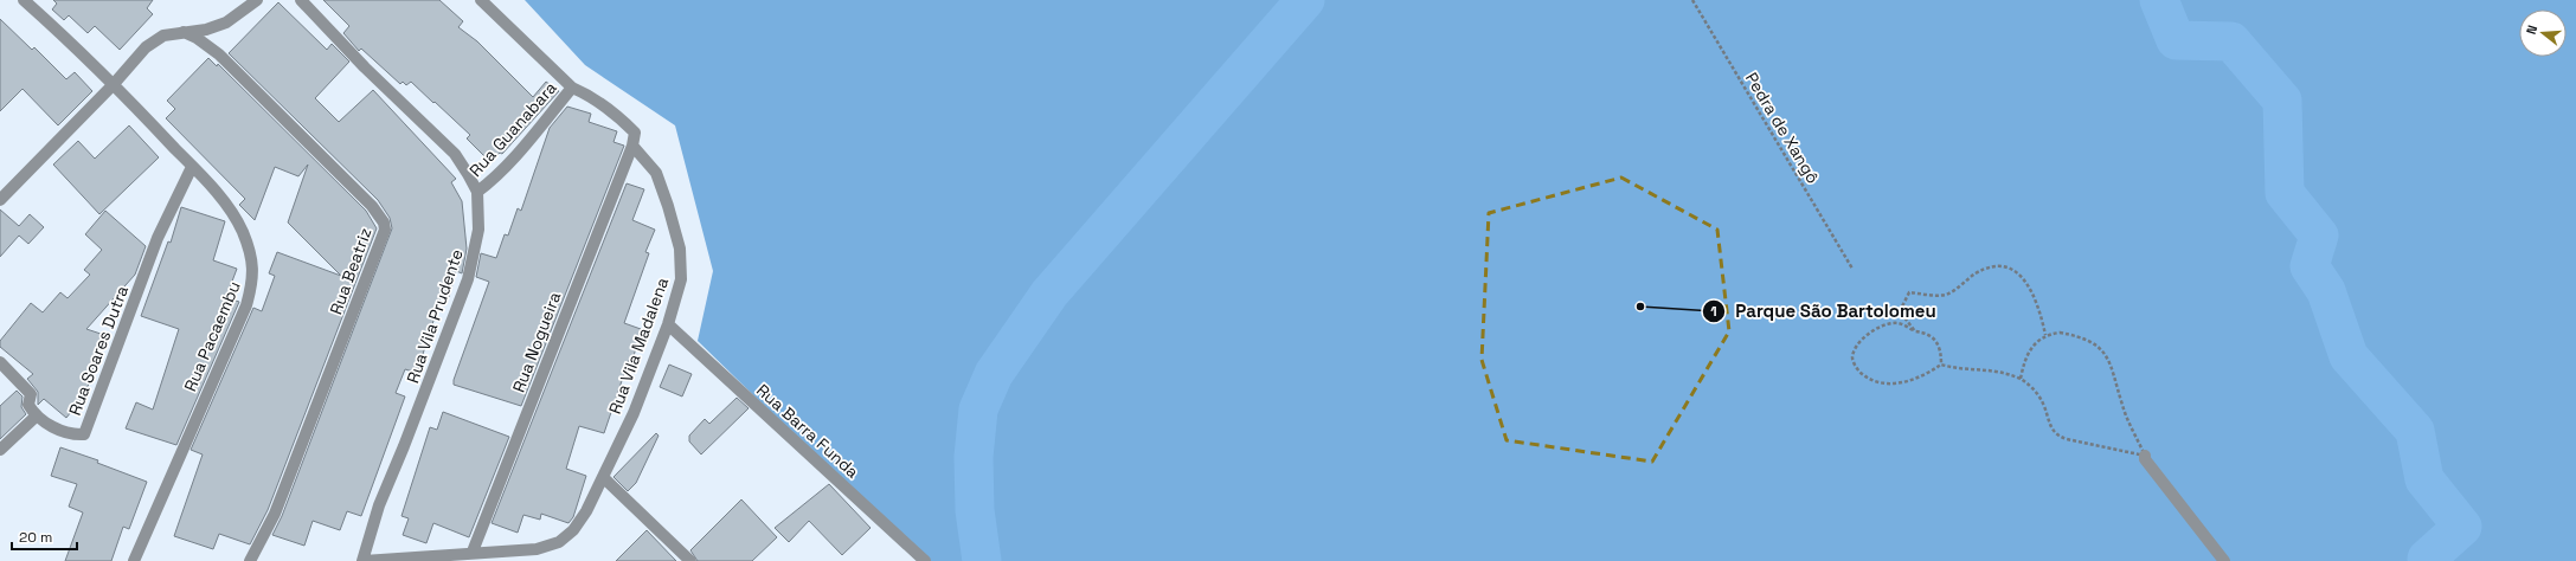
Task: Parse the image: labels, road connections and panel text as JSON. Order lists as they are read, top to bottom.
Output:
{
  "streets": {
    "street": [
      "Rua Guanabara",
      "Rua Beatriz",
      "Rua Vila Prudente",
      "Rua Pacaembu",
      "Rua Nogueira",
      "Rua Vila Madalena",
      "Rua Soares Dutra",
      "Rua Barra Funda"
    ],
    "path": ["Pedra de Xangô"]
  },
  "crossings": [
    ["Rua Guanabara", "Rua Vila Prudente"],
    ["Rua Guanabara", "Rua Vila Madalena"],
    ["Rua Vila Prudente", "Rua Vila Madalena"],
    ["Rua Pacaembu", "Rua Soares Dutra"],
    ["Rua Nogueira", "Rua Vila Madalena"],
    ["Rua Vila Madalena", "Rua Barra Funda"]
  ],
  "places": ["Parque São Bartolomeu"],
  "scale_bar": "20 m",
  "north": "left"
}
